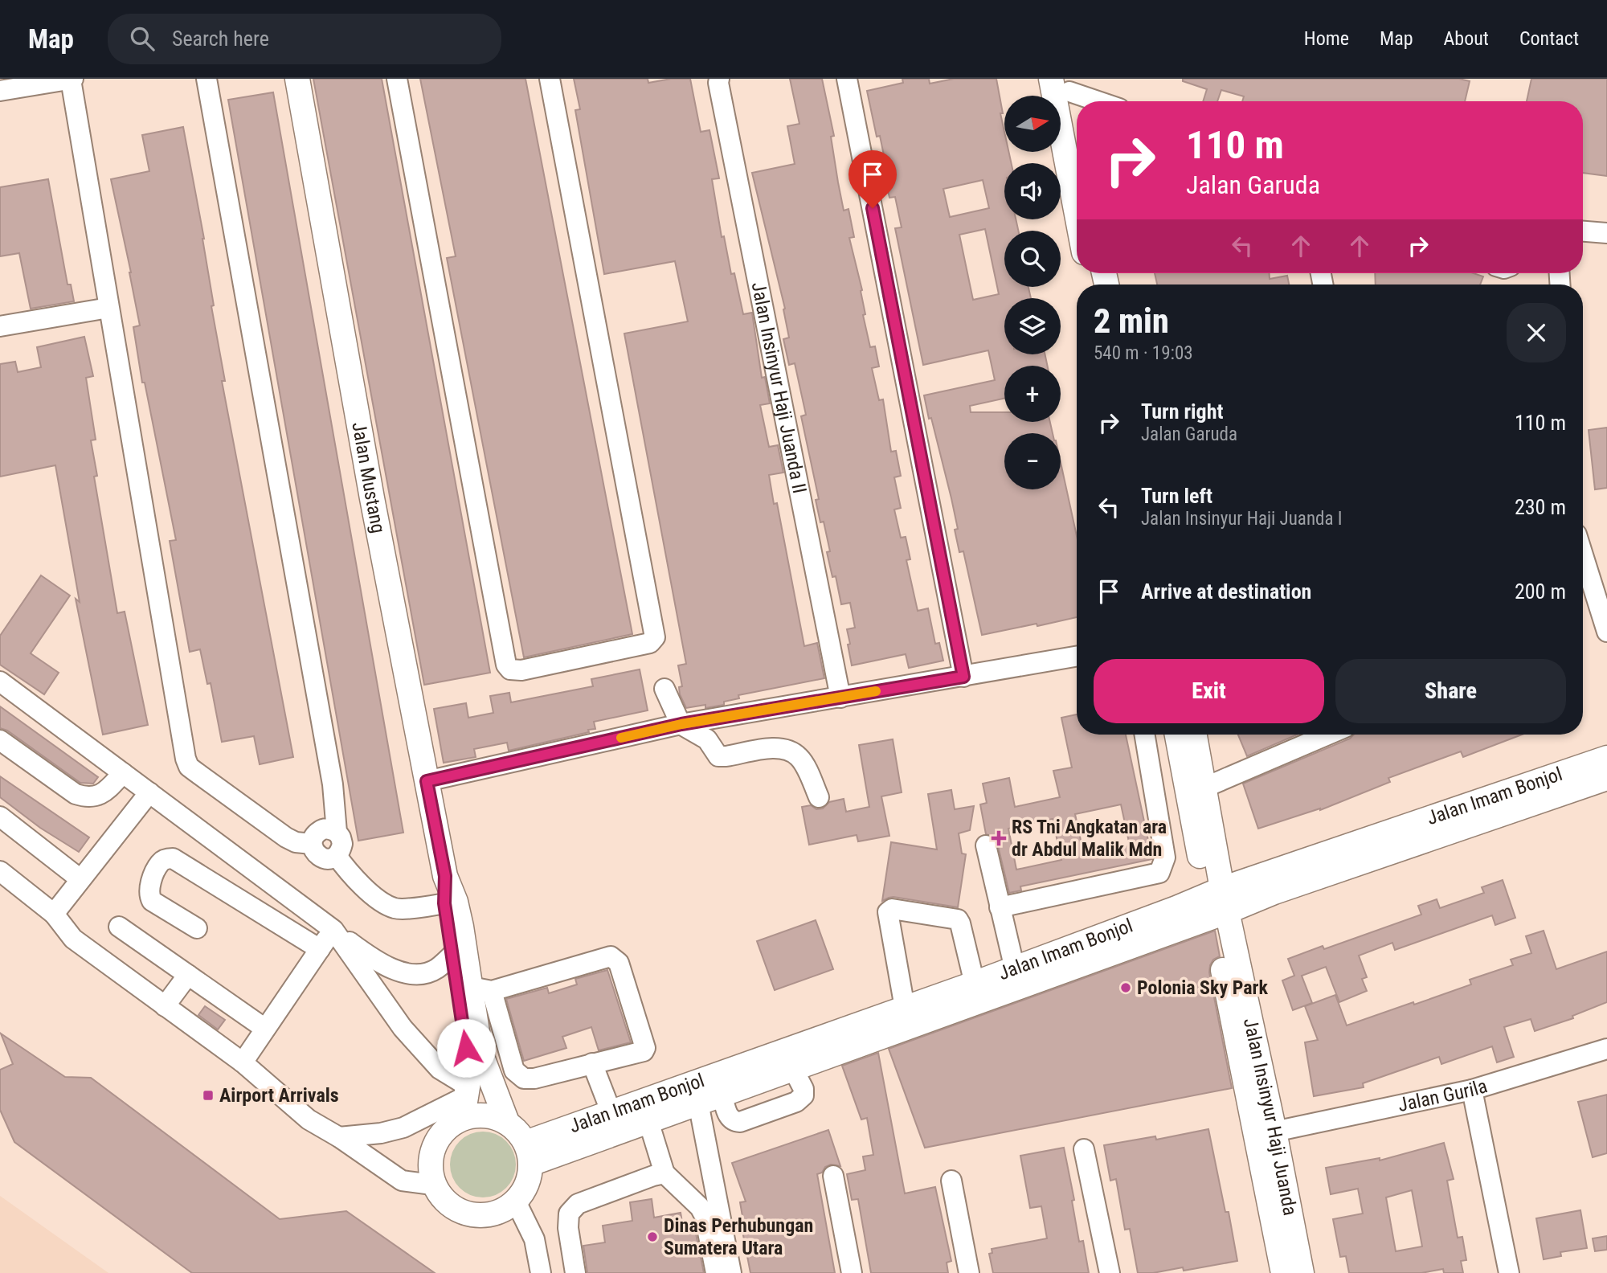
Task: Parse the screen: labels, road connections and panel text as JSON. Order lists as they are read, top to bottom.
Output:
{
  "streets": {
    "main road": ["Jalan Mustang", "Jalan Imam Bonjol", "Jalan Insinyur Haji Juanda"],
    "street": ["Jalan Insinyur Haji Juanda II", "Jalan Gurila"]
  },
  "crossings": [
    ["Jalan Mustang", "Jalan Imam Bonjol"],
    ["Jalan Imam Bonjol", "Jalan Insinyur Haji Juanda"],
    ["Jalan Gurila", "Jalan Insinyur Haji Juanda"]
  ],
  "places": {
    "health": ["RS Tni Angkatan ara dr Abdul Malik Mdn"],
    "other": ["Polonia Sky Park", "Dinas Perhubungan Sumatera Utara"],
    "transit": ["Airport Arrivals"]
  },
  "north": "right",
  "page": {
    "header": "Map",
    "search": "Search here",
    "nav": [
      "Home",
      "Map",
      "About",
      "Contact"
    ],
    "map_buttons": ["+", "−"],
    "turn": ["110 m", "Jalan Garuda"],
    "heading": ["2 min", "540 m · 19:03"],
    "list": [
      {
        "name": "Turn right",
        "note": "Jalan Garuda",
        "value": "110 m"
      },
      {
        "name": "Turn left",
        "note": "Jalan Insinyur Haji Juanda I",
        "value": "230 m"
      },
      {
        "name": "Arrive at destination",
        "value": "200 m"
      }
    ],
    "buttons": ["Exit", "Share"]
  }
}
